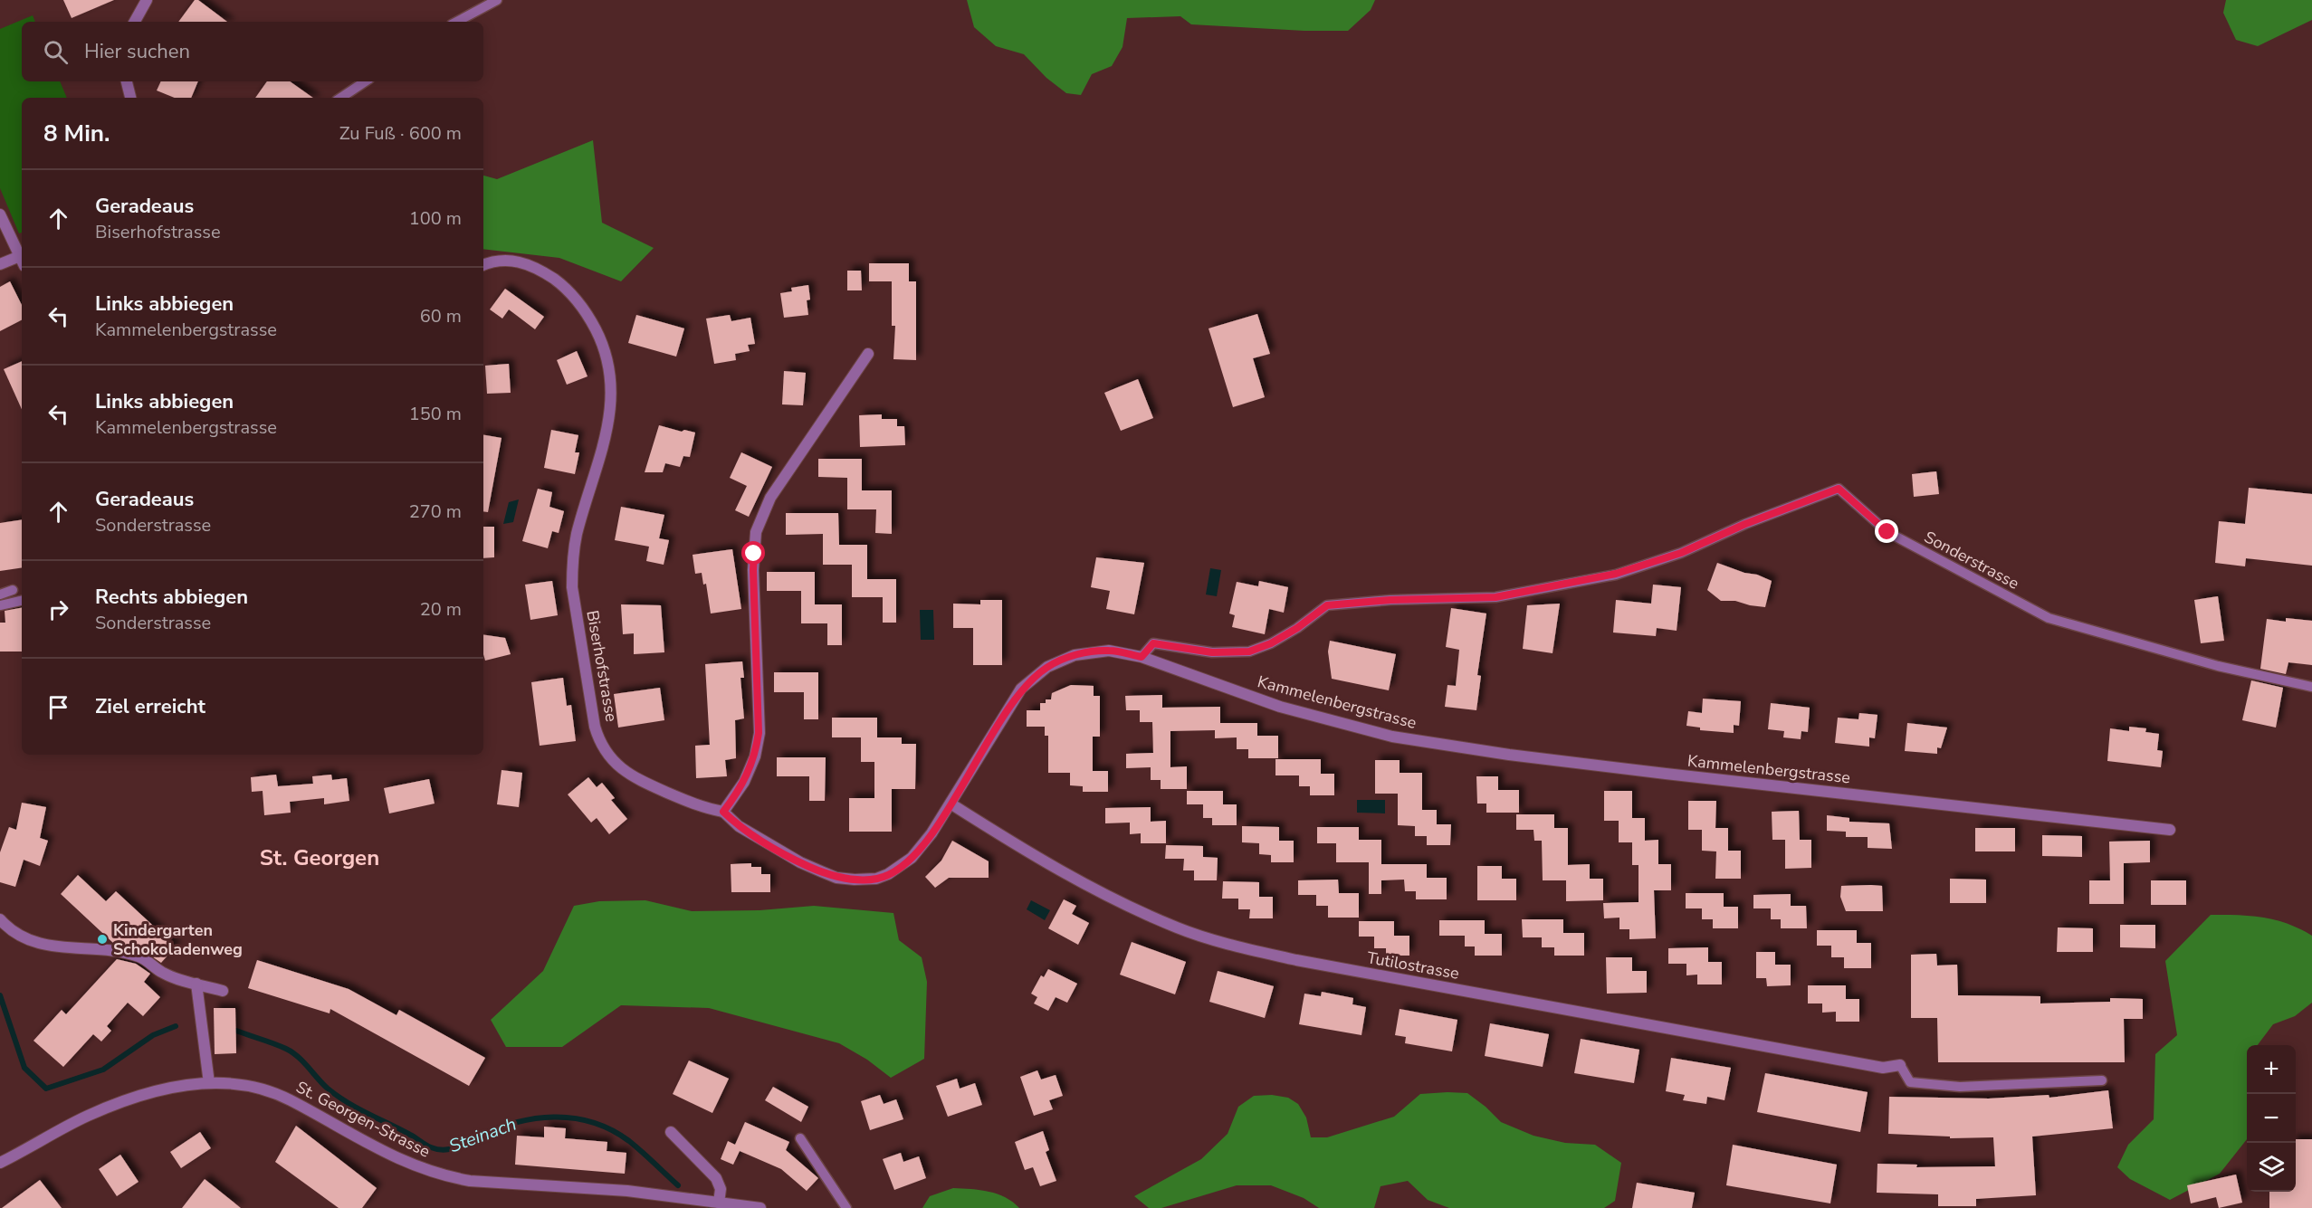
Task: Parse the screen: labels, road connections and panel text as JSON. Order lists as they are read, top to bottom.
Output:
{
  "streets": {
    "street": [
      "Biserhofstrasse",
      "Kammelenbergstrasse",
      "Tutilostrasse",
      "St. Georgen-Strasse"
    ],
    "lane": ["Sonderstrasse"]
  },
  "crossings": [
    ["Sonderstrasse", "Kammelenbergstrasse"],
    ["Biserhofstrasse", "Kammelenbergstrasse"],
    ["Kammelenbergstrasse", "Tutilostrasse"]
  ],
  "districts": ["St. Georgen"],
  "water": ["Steinach"],
  "places": ["Kindergarten Schokoladenweg"],
  "page": {
    "search": "Hier suchen",
    "heading": ["8 Min.", "Zu Fuß · 600 m"],
    "list": [
      ["Geradeaus", "Biserhofstrasse", "100 m"],
      ["Links abbiegen", "Kammelenbergstrasse", "60 m"],
      ["Links abbiegen", "Kammelenbergstrasse", "150 m"],
      ["Geradeaus", "Sonderstrasse", "270 m"],
      ["Rechts abbiegen", "Sonderstrasse", "20 m"],
      "Ziel erreicht"
    ],
    "map_buttons": ["+", "−"]
  }
}
